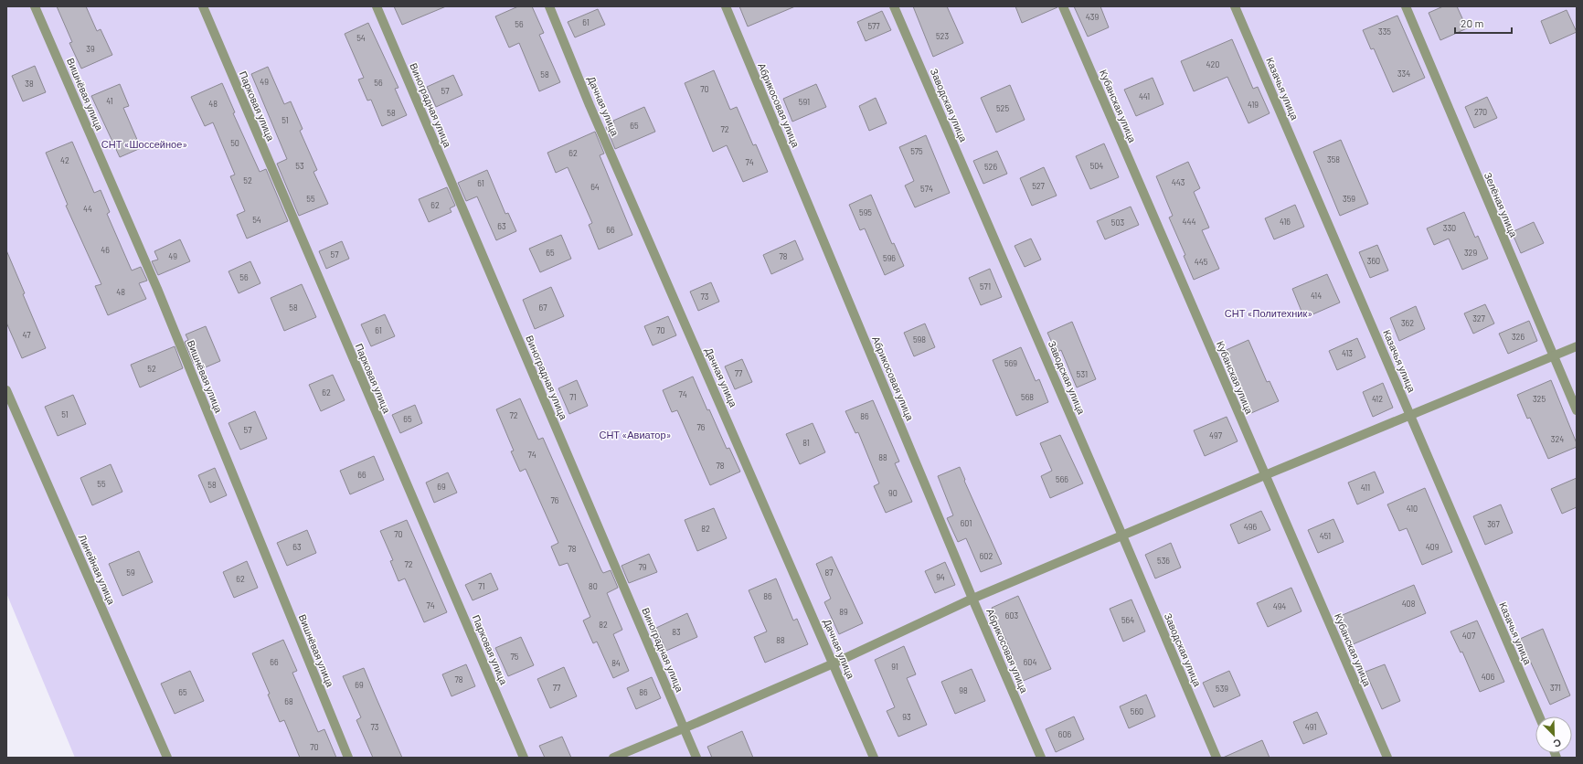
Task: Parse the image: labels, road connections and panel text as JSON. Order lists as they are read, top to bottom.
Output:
{
  "streets": {
    "street": [
      "Казачья улица",
      "Вишнёвая улица",
      "Виноградная улица",
      "Абрикосовая улица",
      "Заводская улица",
      "Парковая улица",
      "Дачная улица",
      "Кубанская улица",
      "Зелёная улица",
      "Линейная улица"
    ]
  },
  "parks": ["СНТ «Шоссейное»", "СНТ «Политехник»", "СНТ «Авиатор»"],
  "house_numbers": [
    "439",
    "61",
    "56",
    "577",
    "335",
    "523",
    "54",
    "39",
    "420",
    "334",
    "58",
    "49",
    "56",
    "38",
    "70",
    "57",
    "441",
    "41",
    "591",
    "48",
    "419",
    "525",
    "270",
    "58",
    "51",
    "65",
    "72",
    "50",
    "575",
    "62",
    "358",
    "42",
    "74",
    "53",
    "504",
    "526",
    "52",
    "443",
    "61",
    "527",
    "64",
    "574",
    "55",
    "359",
    "62",
    "44",
    "595",
    "54",
    "444",
    "416",
    "503",
    "63",
    "330",
    "66",
    "46",
    "65",
    "329",
    "57",
    "49",
    "78",
    "596",
    "360",
    "445",
    "56",
    "571",
    "48",
    "414",
    "73",
    "58",
    "67",
    "327",
    "362",
    "61",
    "70",
    "47",
    "326",
    "598",
    "413",
    "569",
    "52",
    "77",
    "531",
    "62",
    "74",
    "71",
    "568",
    "412",
    "325",
    "51",
    "72",
    "86",
    "65",
    "76",
    "57",
    "497",
    "324",
    "81",
    "74",
    "88",
    "78",
    "66",
    "566",
    "55",
    "58",
    "69",
    "411",
    "90",
    "76",
    "410",
    "601",
    "367",
    "496",
    "82",
    "70",
    "451",
    "63",
    "409",
    "78",
    "602",
    "536",
    "72",
    "79",
    "59",
    "87",
    "94",
    "62",
    "71",
    "80",
    "86",
    "408",
    "74",
    "494",
    "89",
    "603",
    "564",
    "82",
    "83",
    "407",
    "88",
    "75",
    "66",
    "604",
    "84",
    "91",
    "406",
    "78",
    "69",
    "77",
    "371",
    "539",
    "98",
    "65",
    "86",
    "68",
    "560",
    "93",
    "73",
    "491",
    "606",
    "70"
  ],
  "scale_bar": "20 m",
  "north": "bottom right"
}
